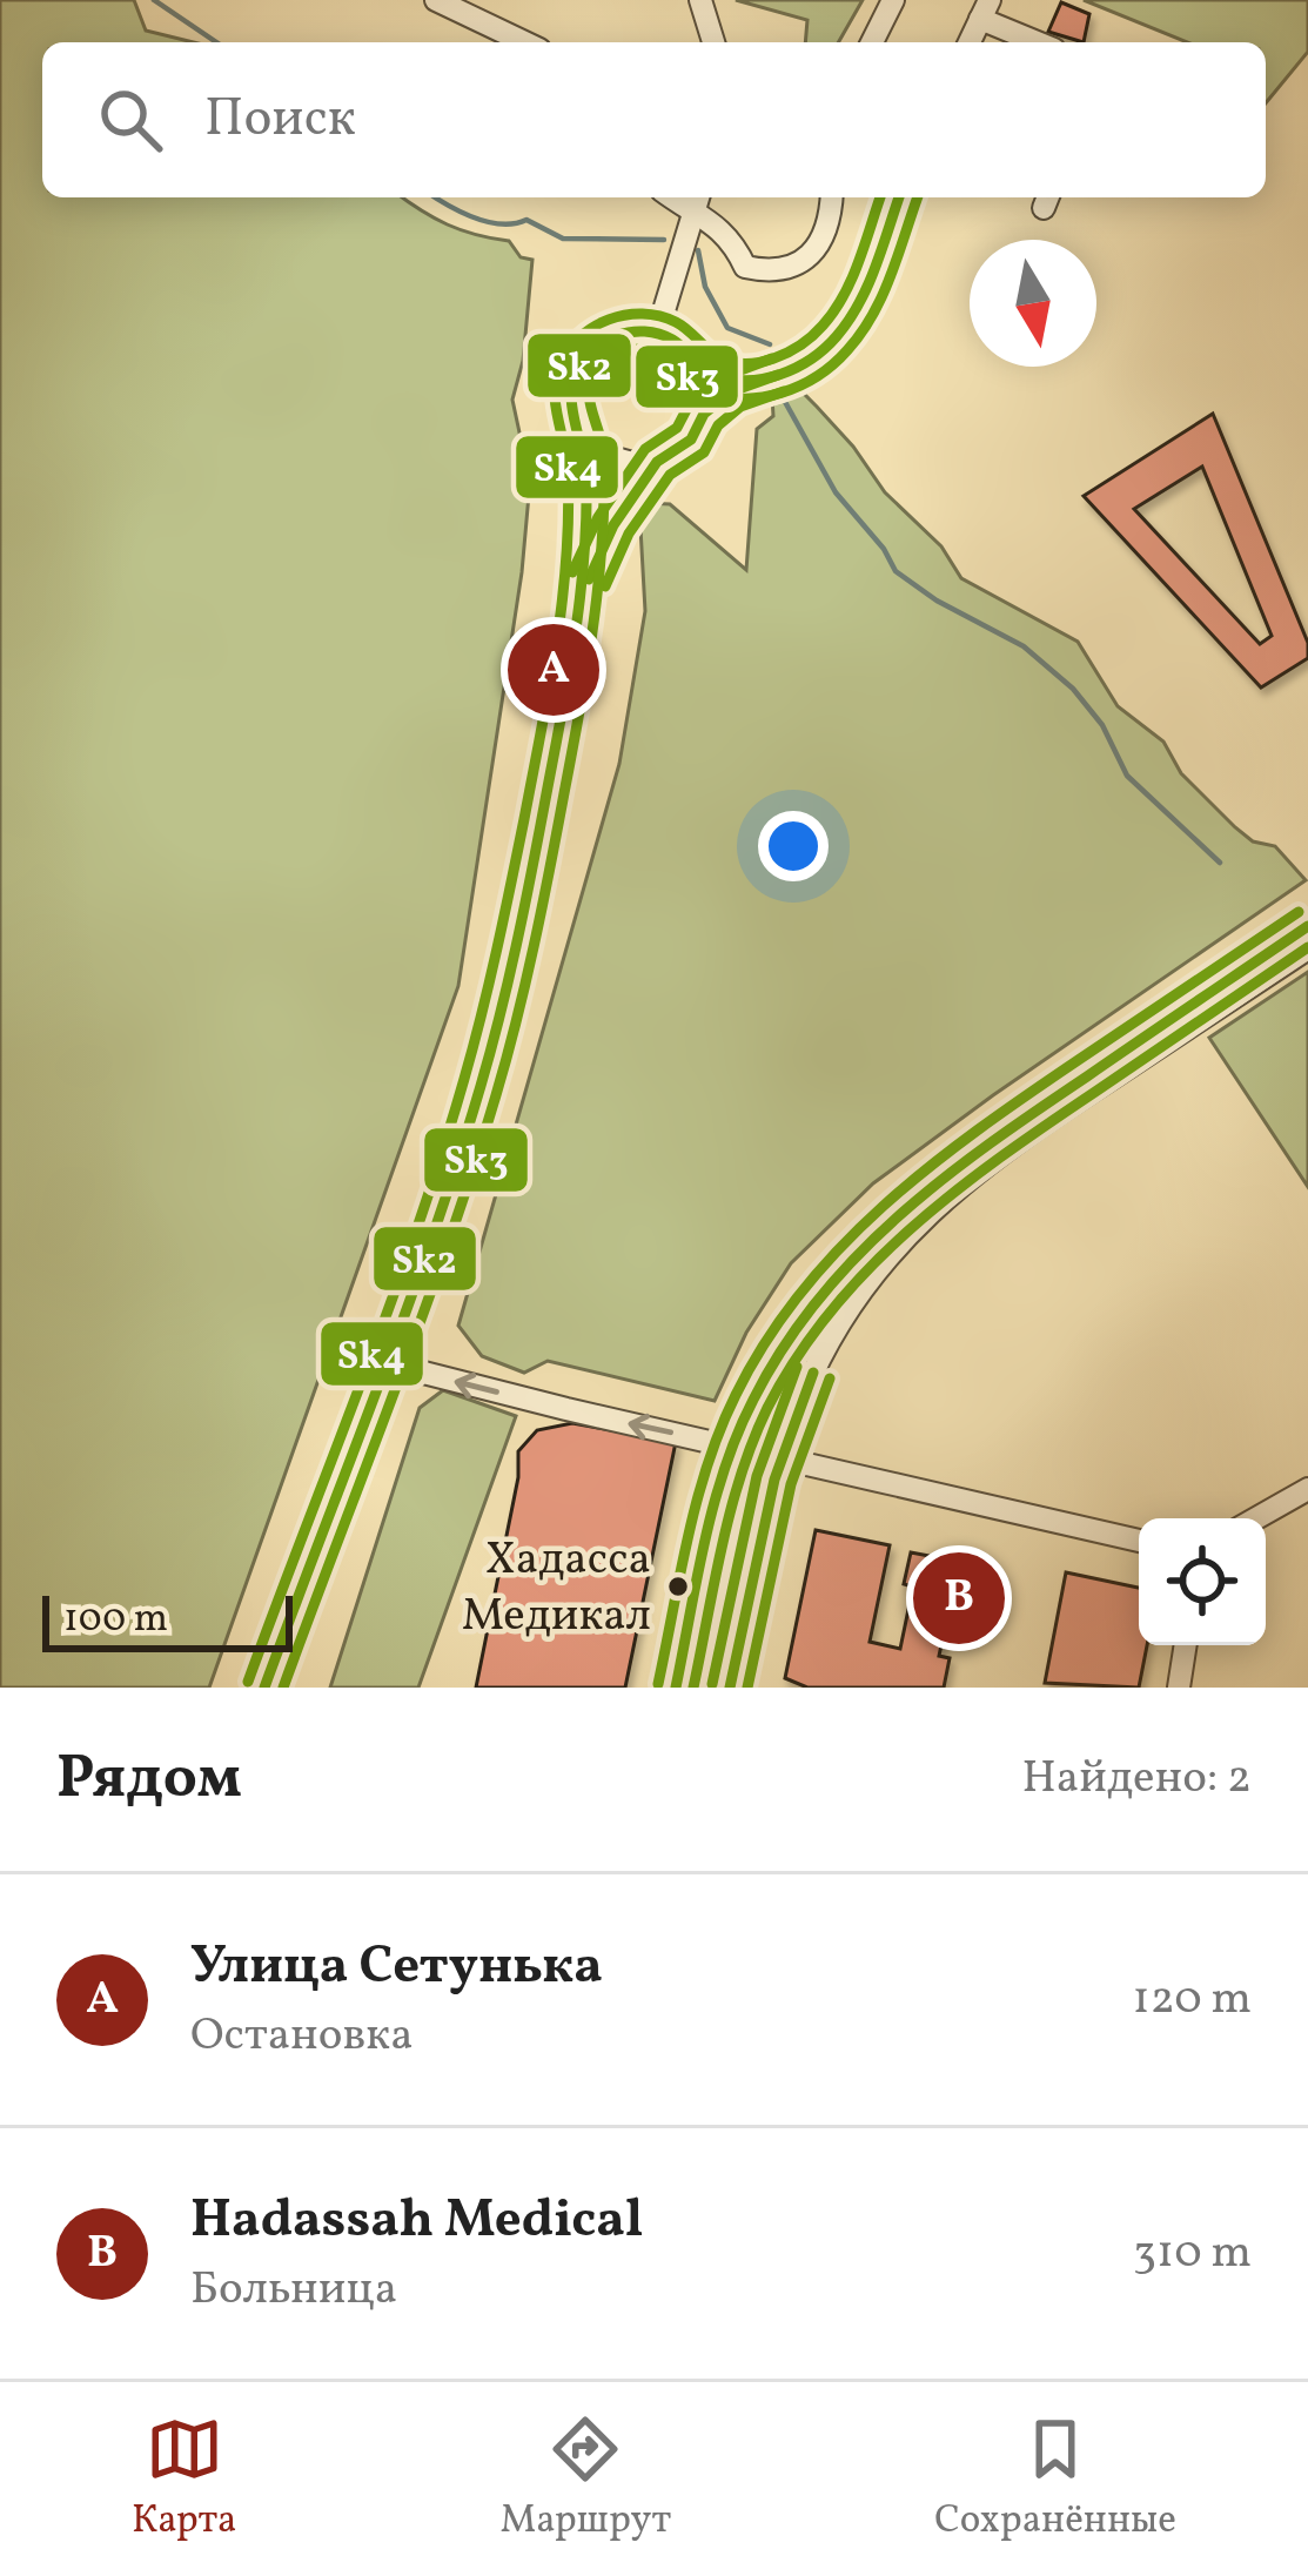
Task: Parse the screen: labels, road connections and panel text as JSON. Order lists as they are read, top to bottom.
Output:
{
  "places": ["Хадасса Медикал"],
  "lines": ["transit line Sk2", "transit line Sk3", "transit line Sk4"],
  "scale_bar": "100 m",
  "north": "bottom",
  "page": {
    "search": "Поиск",
    "pins": ["A", "B"],
    "scale": "100 m",
    "heading": ["Рядом", "Найдено: 2"],
    "list": [
      {
        "mark": "A",
        "name": "Улица Сетунька",
        "note": "Остановка",
        "value": "120 m"
      },
      {
        "mark": "B",
        "name": "Hadassah Medical",
        "note": "Больница",
        "value": "310 m"
      }
    ],
    "nav": ["Карта", "Маршрут", "Сохранённые"]
  }
}
